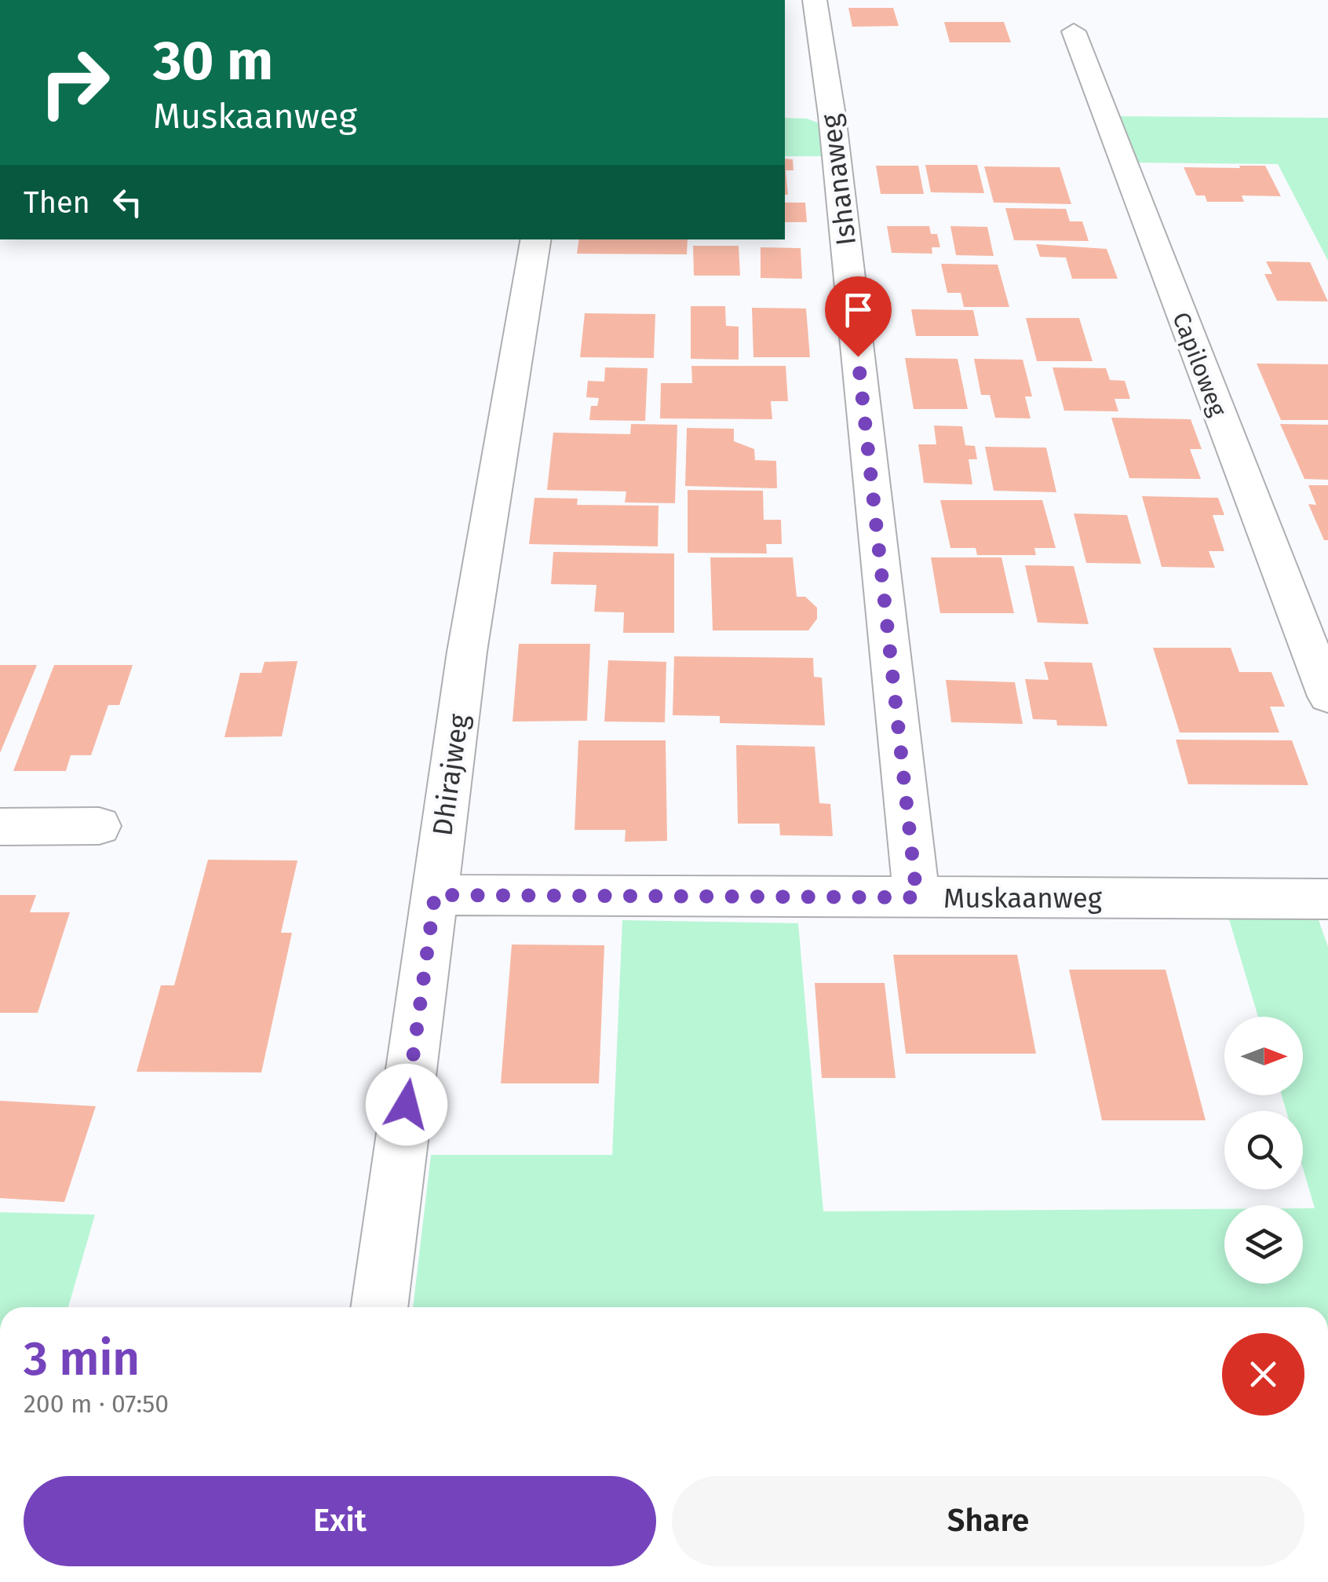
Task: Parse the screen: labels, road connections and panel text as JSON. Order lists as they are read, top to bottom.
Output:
{
  "streets": {
    "street": [
      "Ishanaweg",
      "Capiloweg",
      "Dhirajweg",
      "Muskaanweg"
    ]
  },
  "crossings": [
    ["Ishanaweg", "Muskaanweg"],
    ["Dhirajweg", "Muskaanweg"]
  ],
  "north": "right",
  "page": {
    "turn": ["30 m", "Muskaanweg"],
    "then": "Then",
    "heading": ["3 min", "200 m · 07:50"],
    "buttons": ["Exit", "Share"]
  }
}
